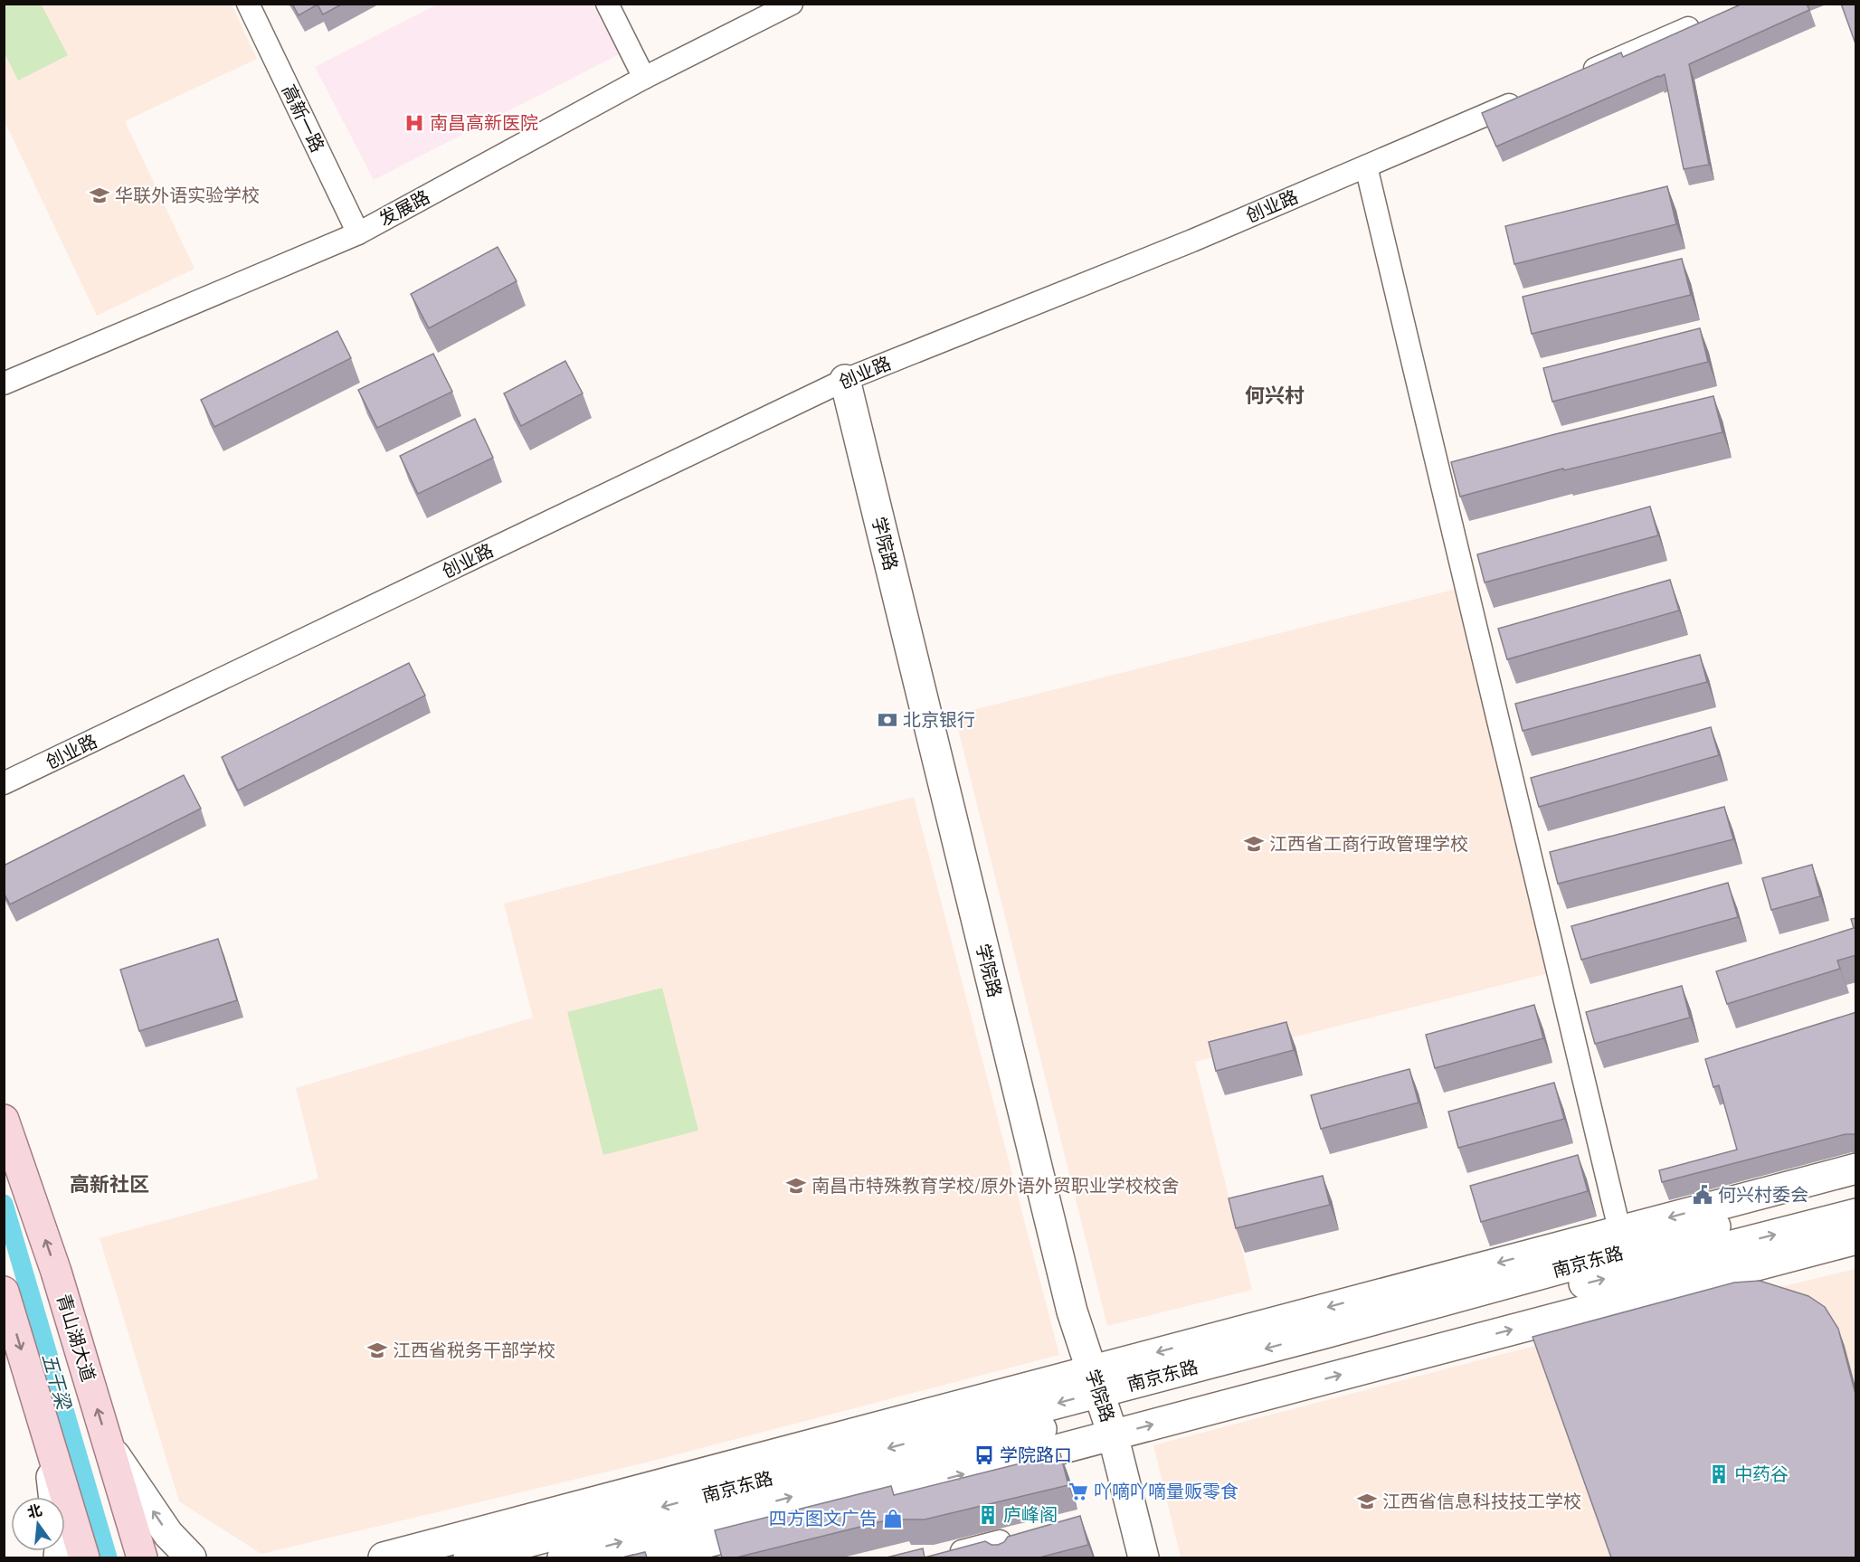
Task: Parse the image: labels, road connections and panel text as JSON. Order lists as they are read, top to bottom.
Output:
{
  "streets": {
    "main road": ["青山湖大道"],
    "street": [
      "高新一路",
      "创业路",
      "发展路",
      "学院路",
      "南京东路"
    ]
  },
  "crossings": [
    ["高新一路", "发展路"],
    ["创业路", "学院路"],
    ["学院路", "南京东路"]
  ],
  "districts": ["何兴村", "高新社区"],
  "water": ["五干梁"],
  "places": {
    "hospital": ["南昌高新医院"],
    "school or university": [
      "华联外语实验学校",
      "江西省工商行政管理学校",
      "南昌市特殊教育学校/原外语外贸职业学校校舍",
      "江西省税务干部学校",
      "江西省信息科技技工学校"
    ],
    "bank": ["北京银行"],
    "public building": ["何兴村委会"],
    "bus stop": ["学院路口"],
    "building": ["中药谷", "庐峰阁"],
    "supermarket": ["吖嘀吖嘀量贩零食"],
    "shop": ["四方图文广告"]
  },
  "north": "top"
}
